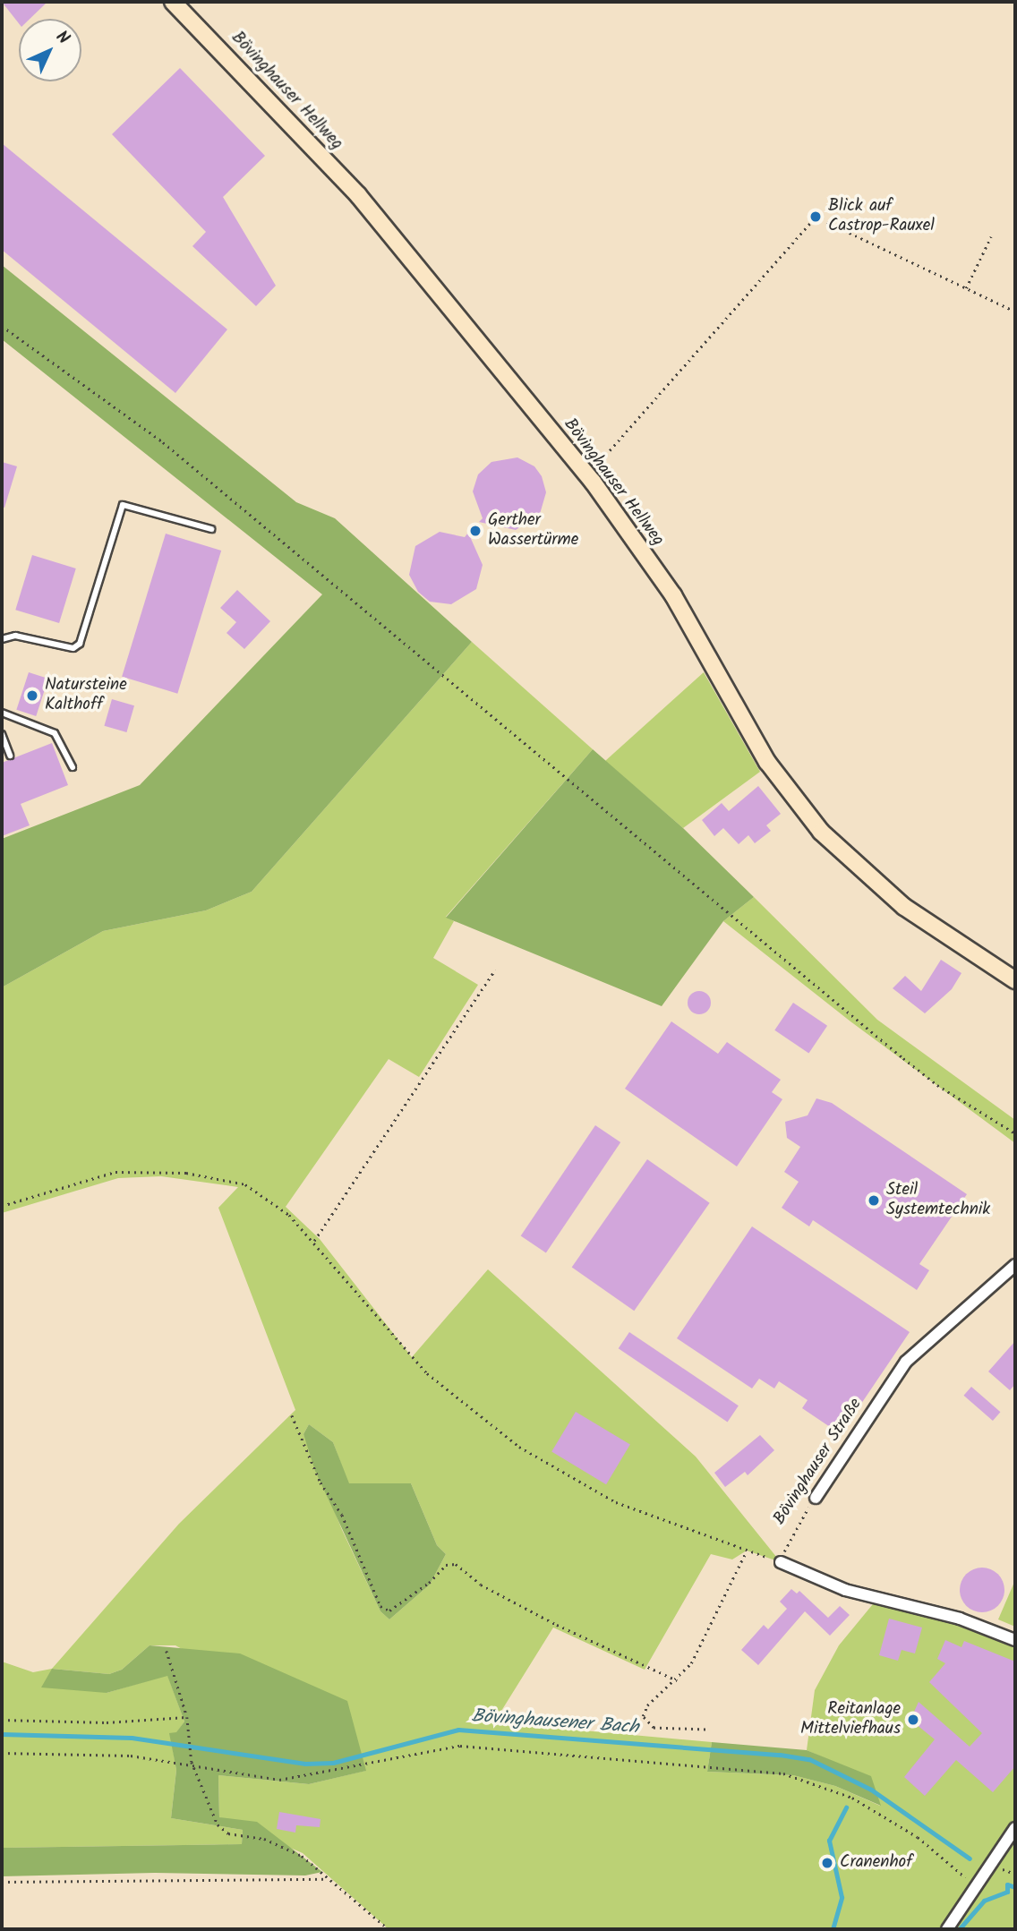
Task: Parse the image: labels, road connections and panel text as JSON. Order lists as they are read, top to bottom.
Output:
{
  "streets": {
    "street": ["Bövinghauser Hellweg", "Bövinghauser Straße"]
  },
  "water": ["Bövinghausener Bach"],
  "places": [
    "Blick auf Castrop-Rauxel",
    "Gerther Wassertürme",
    "Natursteine Kalthoff",
    "Steil Systemtechnik",
    "Reitanlage Mittelviefhaus",
    "Cranenhof"
  ],
  "north": "top right"
}
